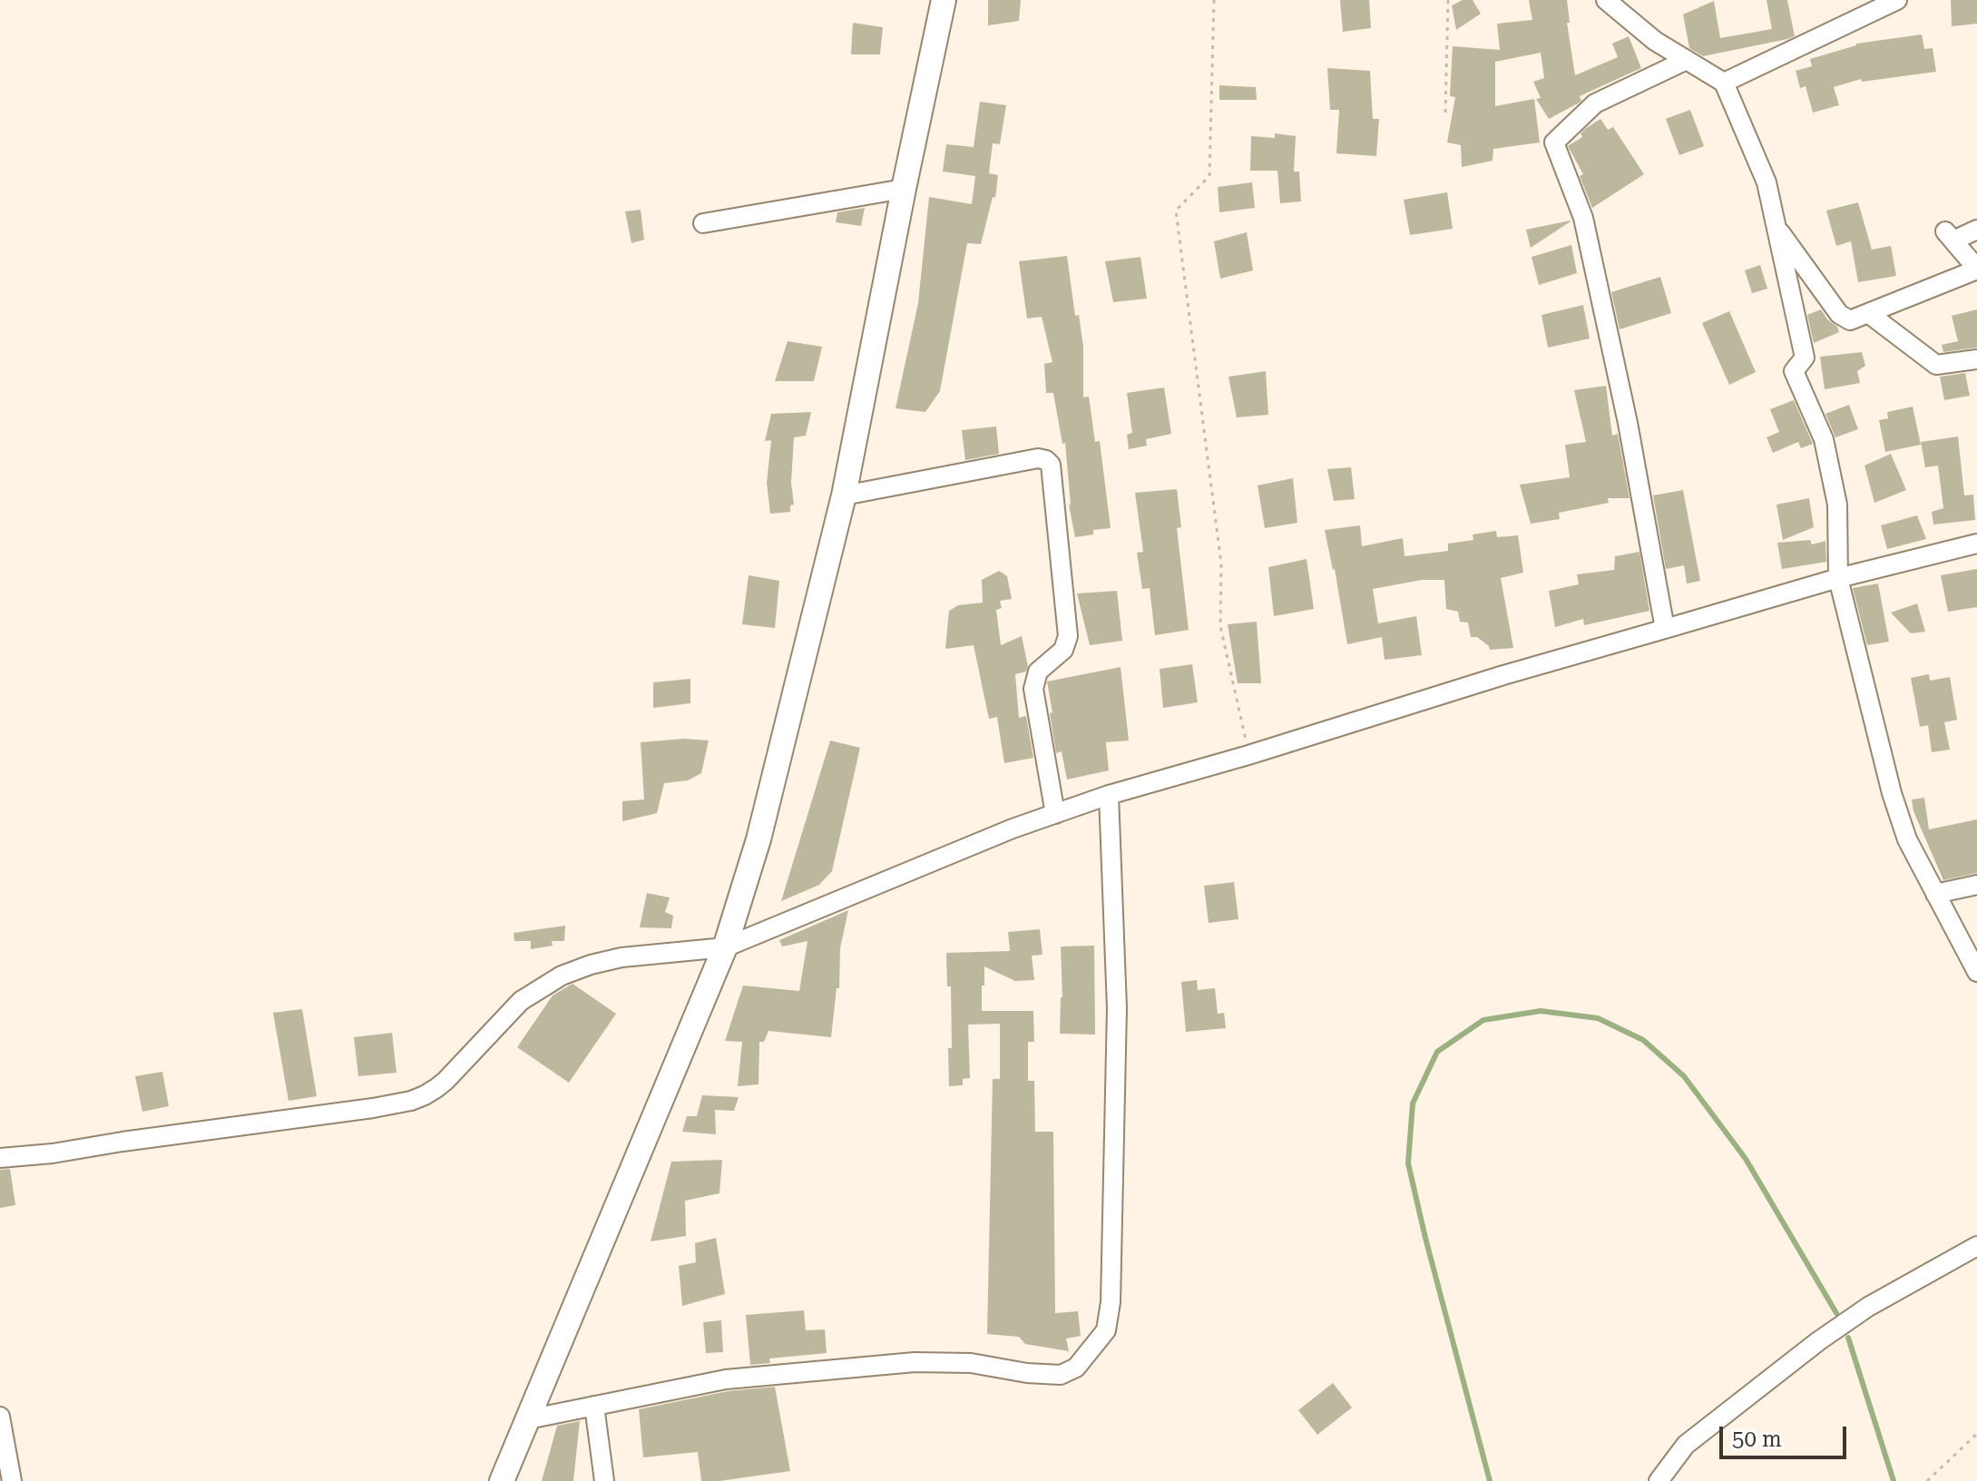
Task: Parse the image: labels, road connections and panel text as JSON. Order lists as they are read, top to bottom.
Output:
{
  "scale_bar": "50 m"
}
